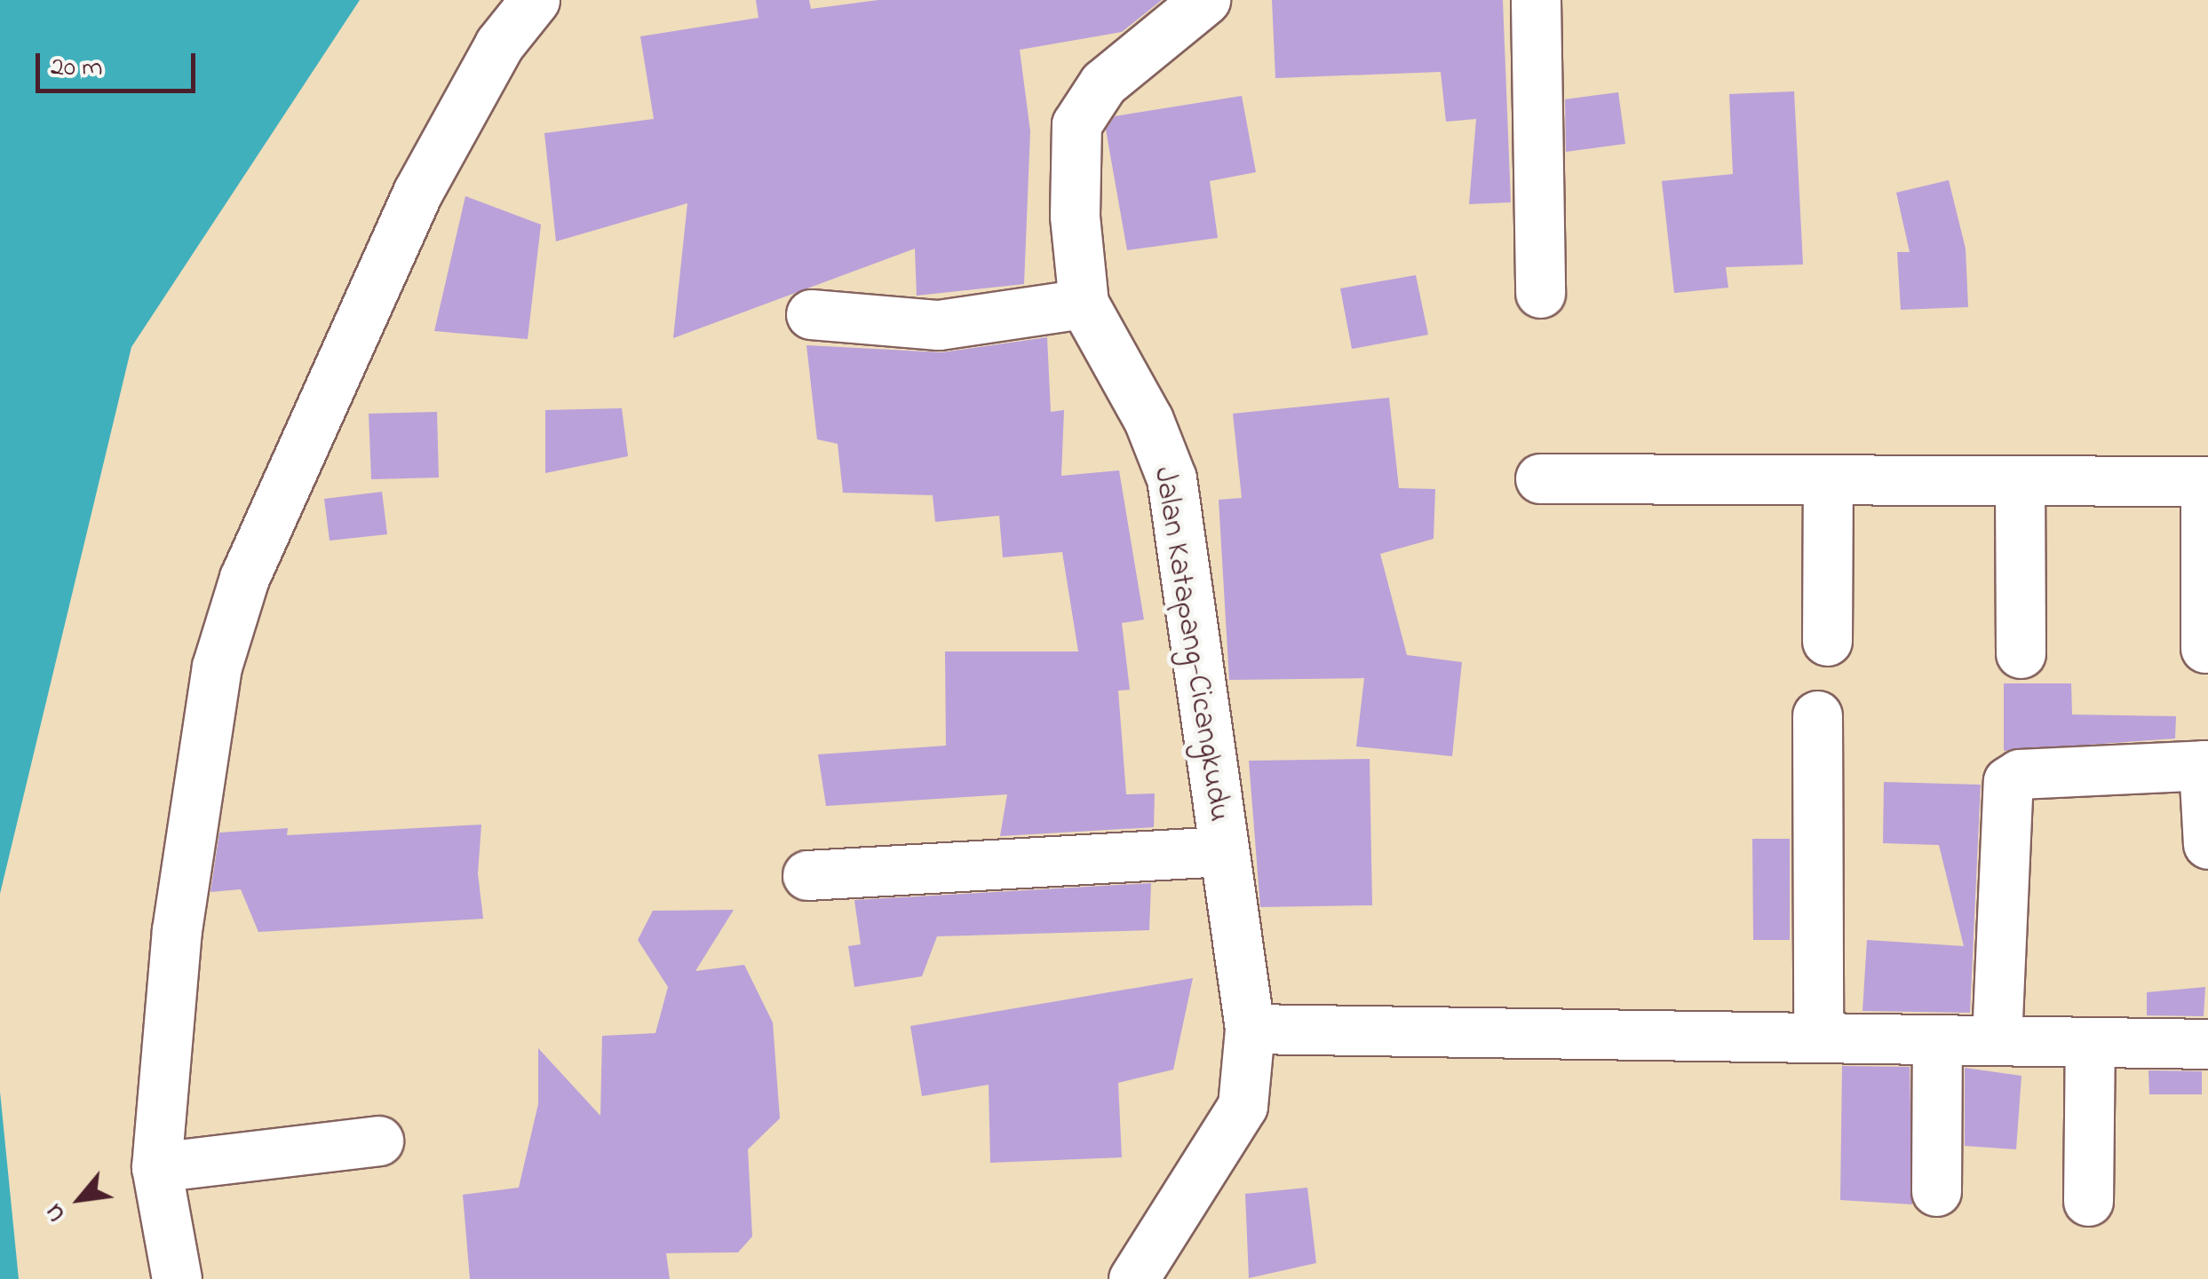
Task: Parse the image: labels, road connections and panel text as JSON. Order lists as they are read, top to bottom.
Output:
{
  "streets": {
    "street": ["Jalan Katapang-Cicangkudu"]
  },
  "scale_bar": "20 m",
  "north": "bottom left"
}
